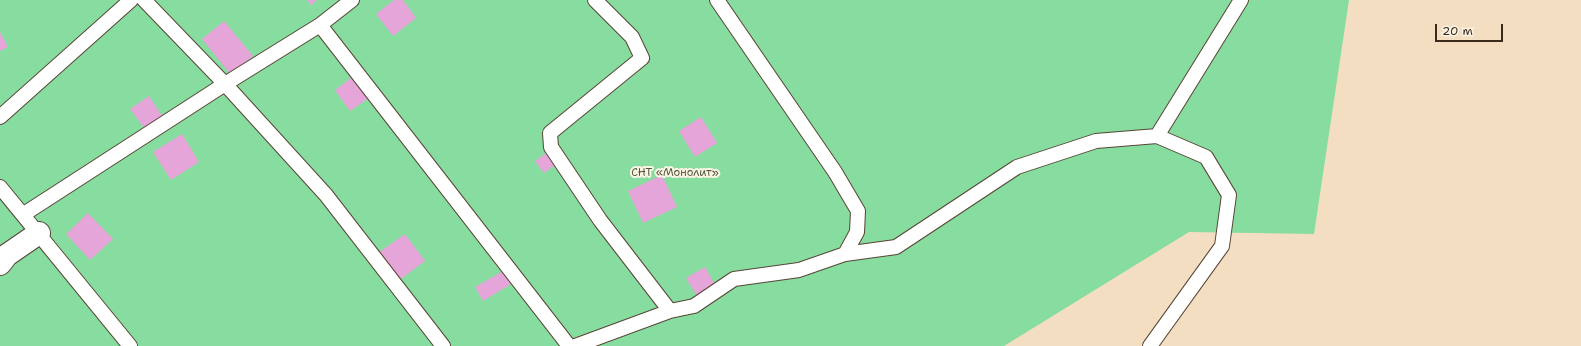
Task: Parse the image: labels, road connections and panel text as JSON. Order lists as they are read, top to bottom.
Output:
{
  "parks": ["СНТ «Монолит»"],
  "scale_bar": "20 m"
}
